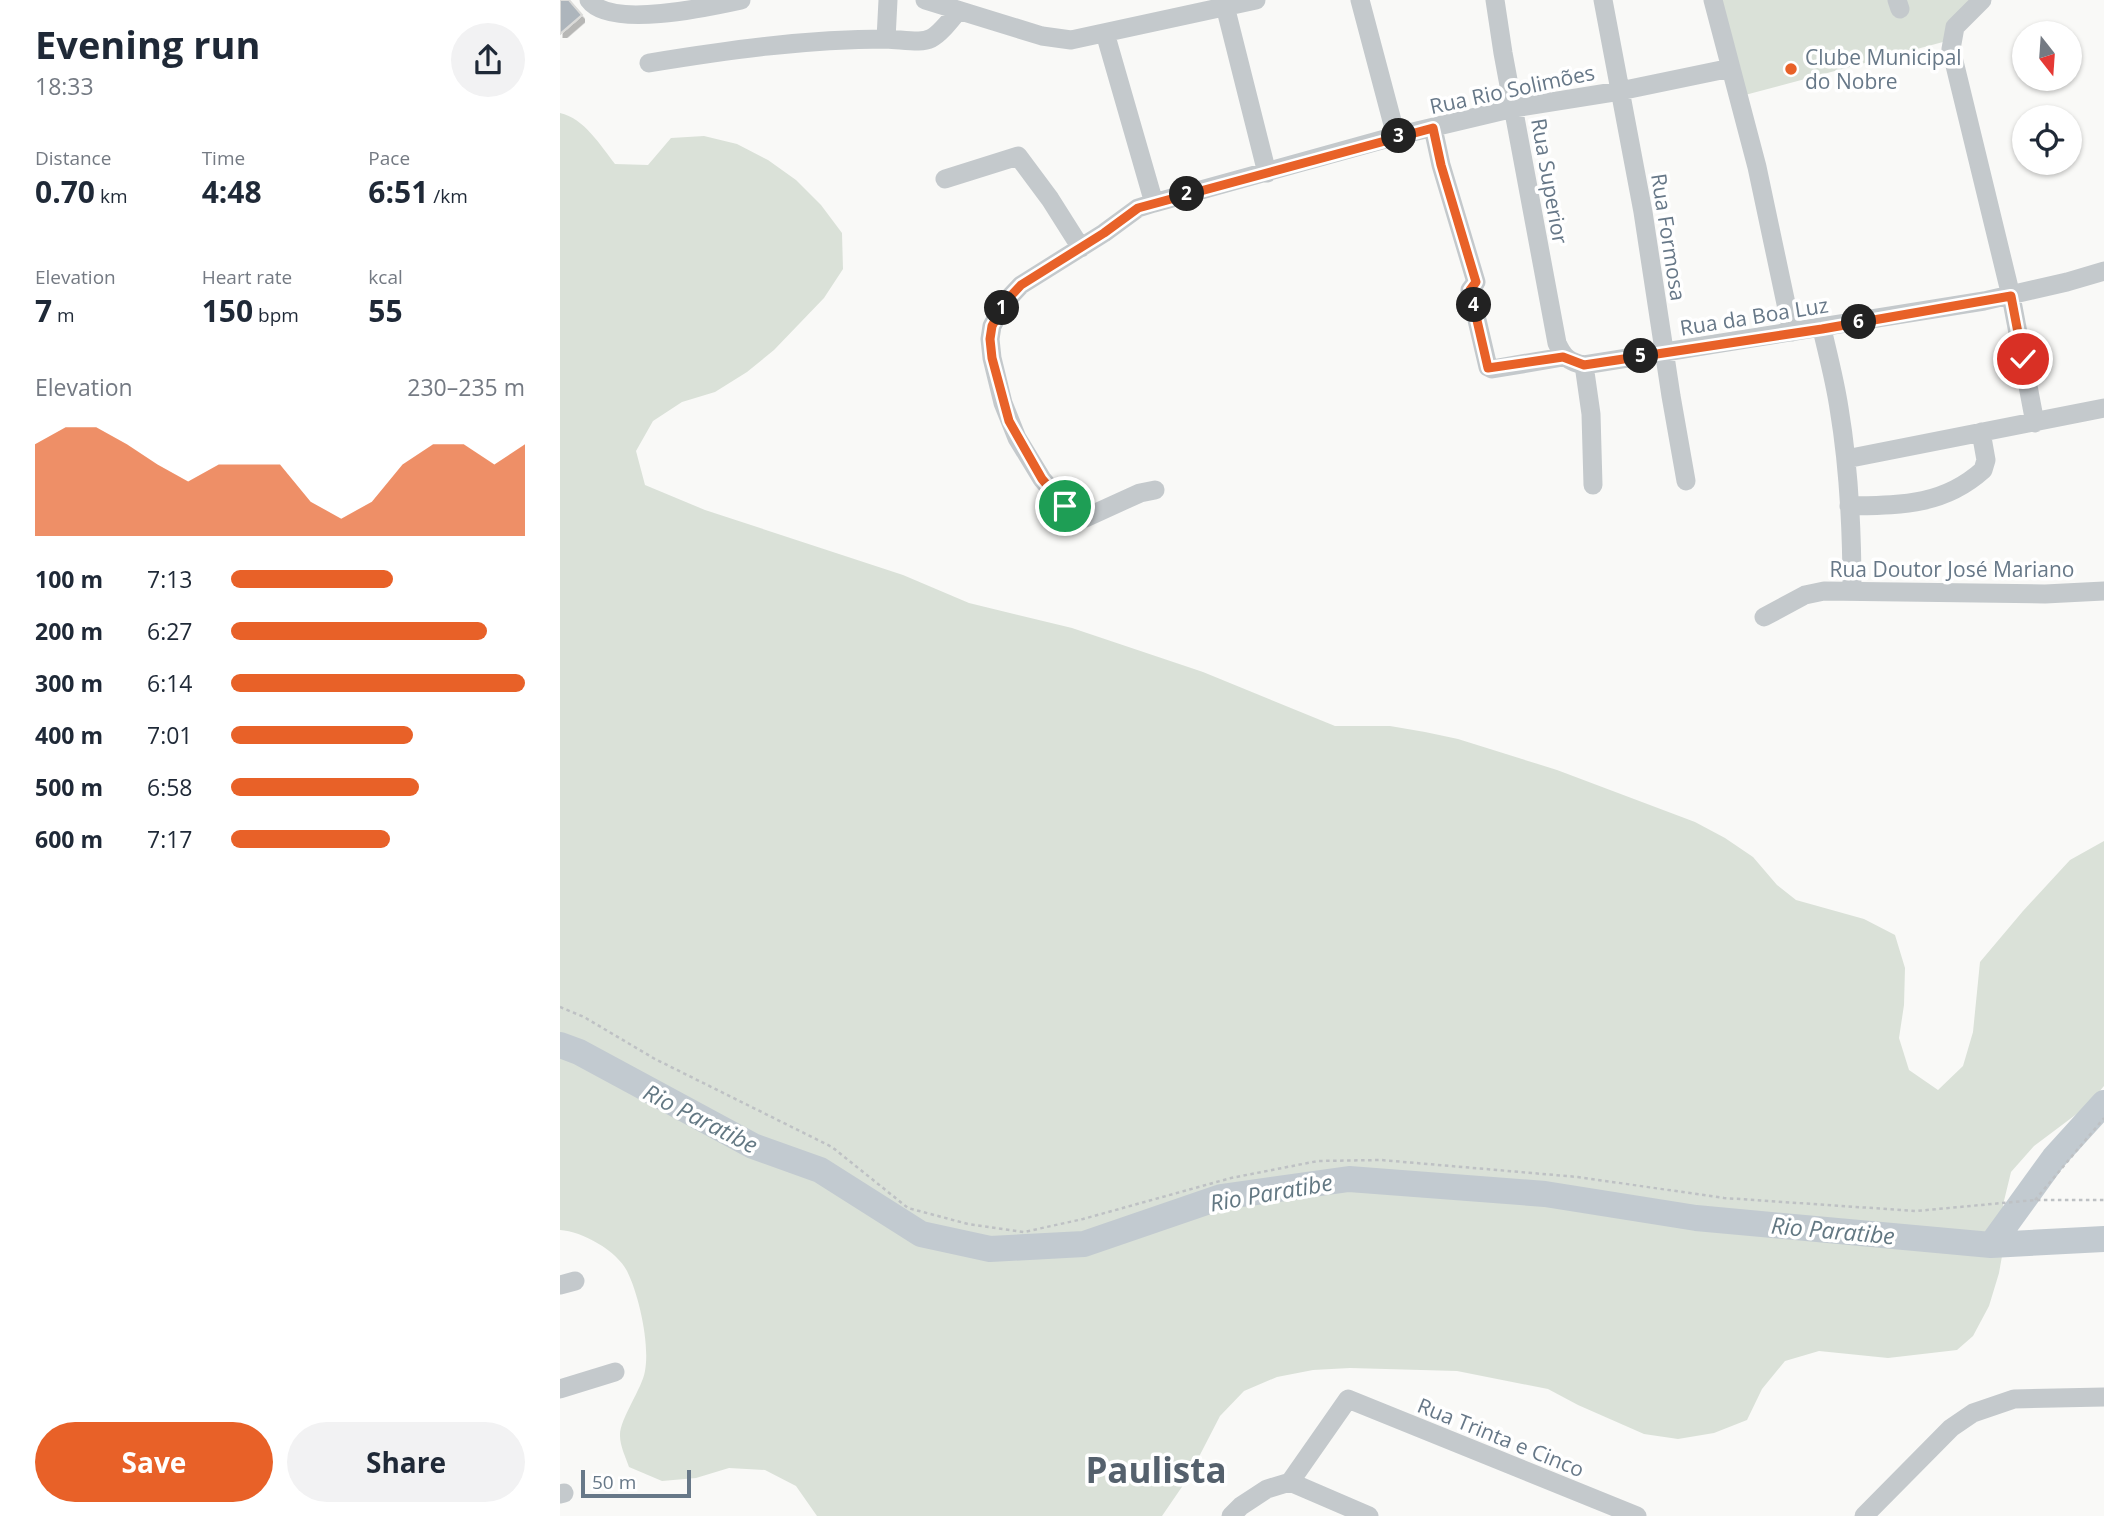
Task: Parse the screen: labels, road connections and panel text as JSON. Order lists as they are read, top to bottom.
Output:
{
  "streets": {
    "street": [
      "Rua Rio Solimões",
      "Rua Superior",
      "Rua Formosa",
      "Rua da Boa Luz",
      "Rua Doutor José Mariano",
      "Rua Trinta e Cinco"
    ]
  },
  "crossings": [
    ["Rua Rio Solimões", "Rua Superior"],
    ["Rua Rio Solimões", "Rua Formosa"],
    ["Rua Rio Solimões", "Rua da Boa Luz"],
    ["Rua Superior", "Rua da Boa Luz"],
    ["Rua Formosa", "Rua da Boa Luz"]
  ],
  "districts": ["Paulista"],
  "water": ["Rio Paratibe"],
  "places": ["Clube Municipal do Nobre"],
  "scale_bar": "50 m",
  "north": "bottom",
  "page": {
    "heading": ["Evening run", "18:33"],
    "pins": [
      "3",
      "2",
      "4",
      "1",
      "6",
      "5"
    ],
    "stats": [
      ["Distance", "0.70 km"],
      ["Time", "4:48"],
      ["Pace", "6:51 /km"],
      ["Elevation", "7 m"],
      ["Heart rate", "150 bpm"],
      ["kcal", "55"]
    ],
    "chart": ["Elevation", "230–235 m"],
    "list": [
      {
        "name": "100 m",
        "note": "7:13"
      },
      {
        "name": "200 m",
        "note": "6:27"
      },
      {
        "name": "300 m",
        "note": "6:14"
      },
      {
        "name": "400 m",
        "note": "7:01"
      },
      {
        "name": "500 m",
        "note": "6:58"
      },
      {
        "name": "600 m",
        "note": "7:17"
      }
    ],
    "buttons": ["Save", "Share"],
    "scale": "50 m"
  }
}
